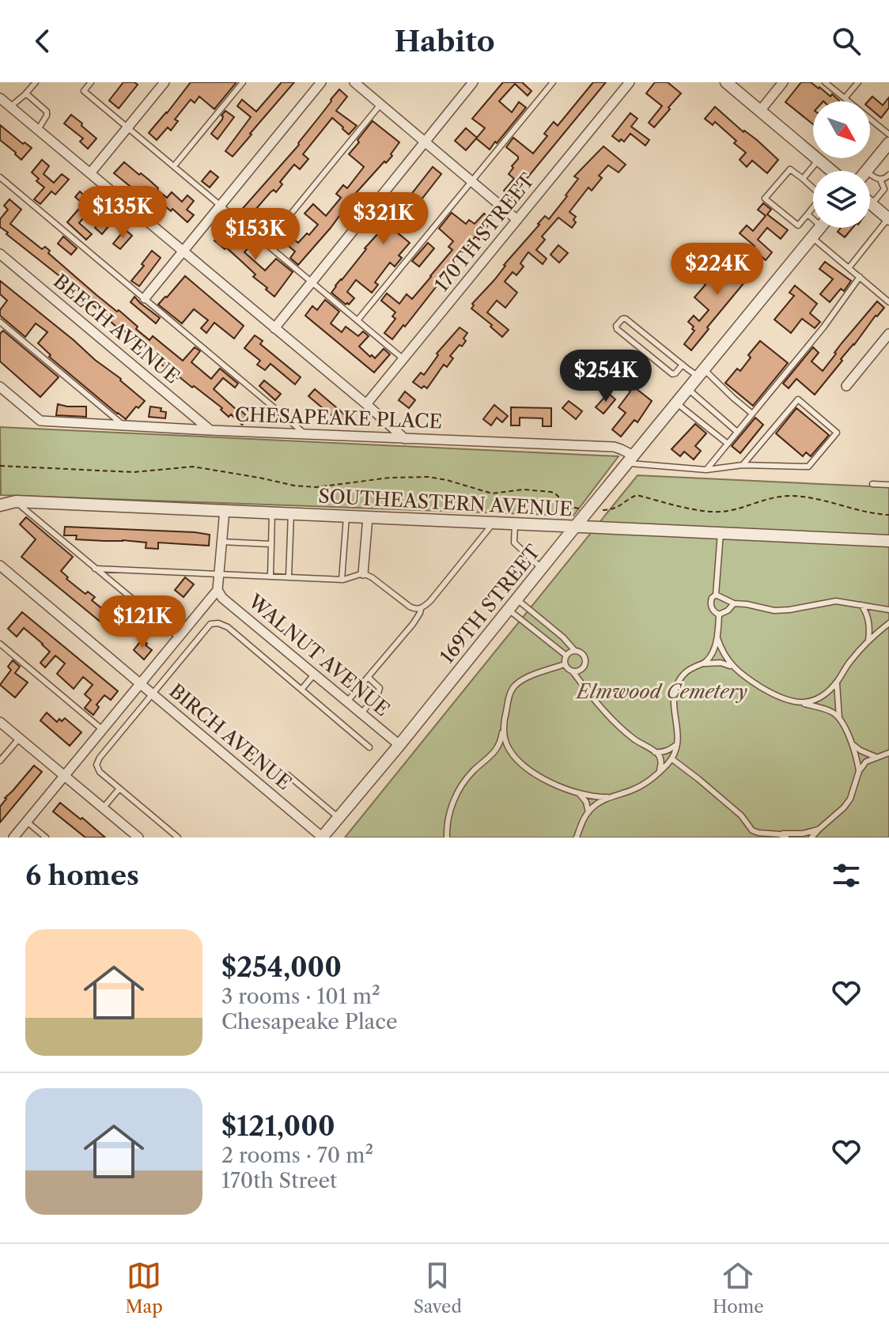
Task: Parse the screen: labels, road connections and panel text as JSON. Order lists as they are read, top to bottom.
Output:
{
  "streets": {
    "street": [
      "170TH STREET",
      "BEECH AVENUE",
      "CHESAPEAKE PLACE",
      "SOUTHEASTERN AVENUE",
      "169TH STREET",
      "WALNUT AVENUE",
      "BIRCH AVENUE"
    ]
  },
  "crossings": [
    ["BEECH AVENUE", "CHESAPEAKE PLACE"],
    ["CHESAPEAKE PLACE", "169TH STREET"],
    ["SOUTHEASTERN AVENUE", "169TH STREET"],
    ["169TH STREET", "WALNUT AVENUE"],
    ["169TH STREET", "BIRCH AVENUE"]
  ],
  "parks": ["Elmwood Cemetery"],
  "north": "bottom right",
  "page": {
    "header": "Habito",
    "price": [
      "$135K",
      "$321K",
      "$153K",
      "$224K",
      "$254K",
      "$121K"
    ],
    "heading": "6 homes",
    "list": [
      {
        "name": "$254,000",
        "note": "3 rooms · 101 m² · Chesapeake Place"
      },
      {
        "name": "$121,000",
        "note": "2 rooms · 70 m² · 170th Street"
      }
    ],
    "tabs": ["Map", "Saved", "Home"]
  }
}
